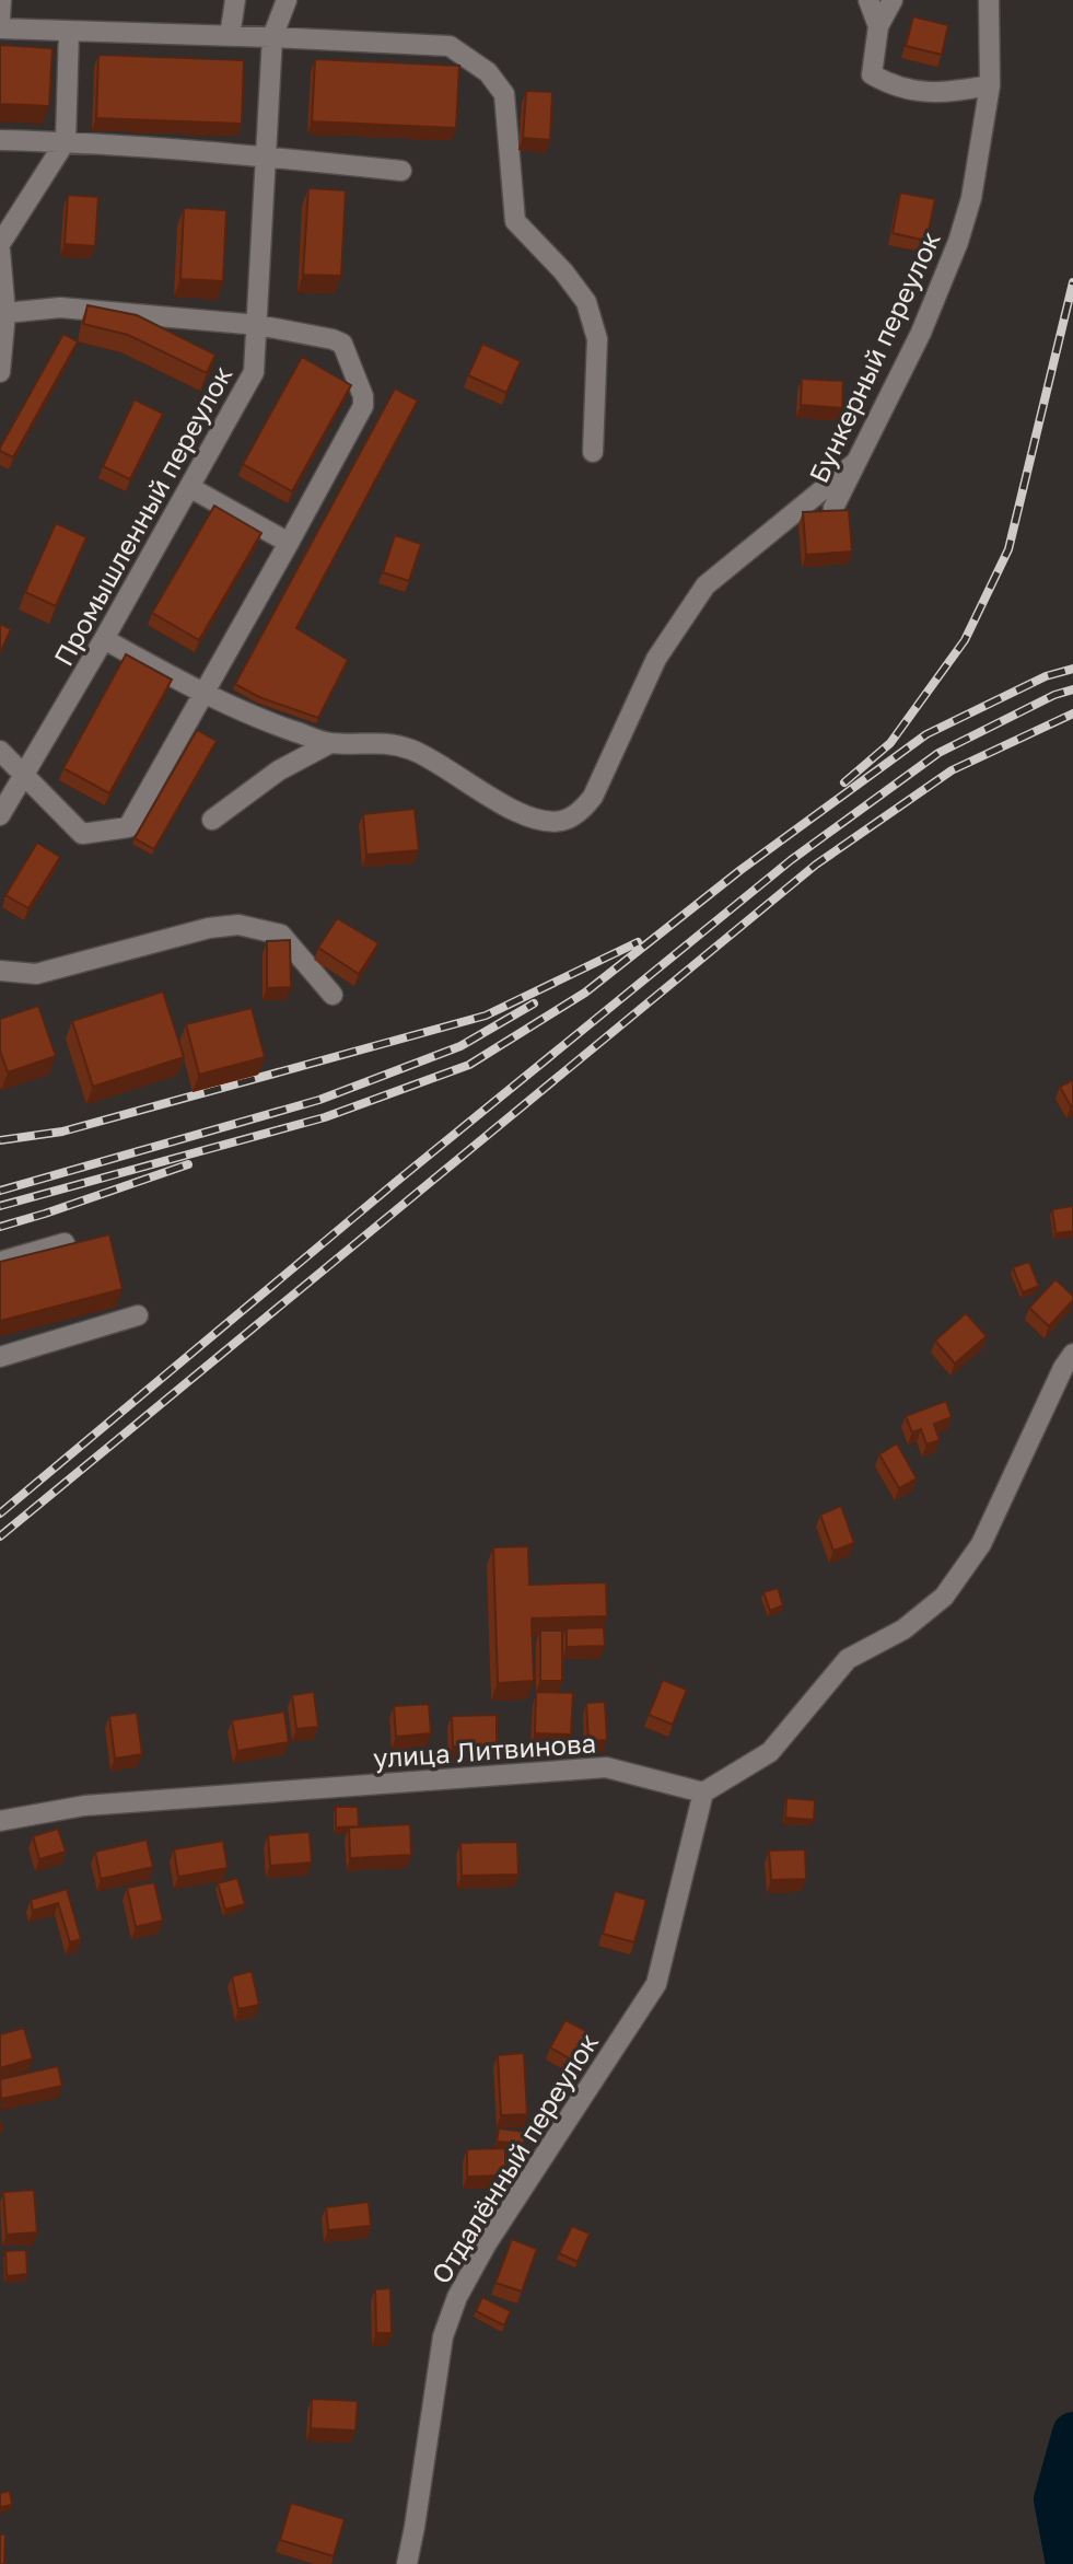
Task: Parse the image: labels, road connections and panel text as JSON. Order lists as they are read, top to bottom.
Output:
{
  "streets": {
    "street": [
      "Бункерный переулок",
      "Промышленный переулок",
      "улица Литвинова",
      "Отдалённый переулок"
    ]
  },
  "crossings": [
    ["улица Литвинова", "Отдалённый переулок"]
  ]
}
